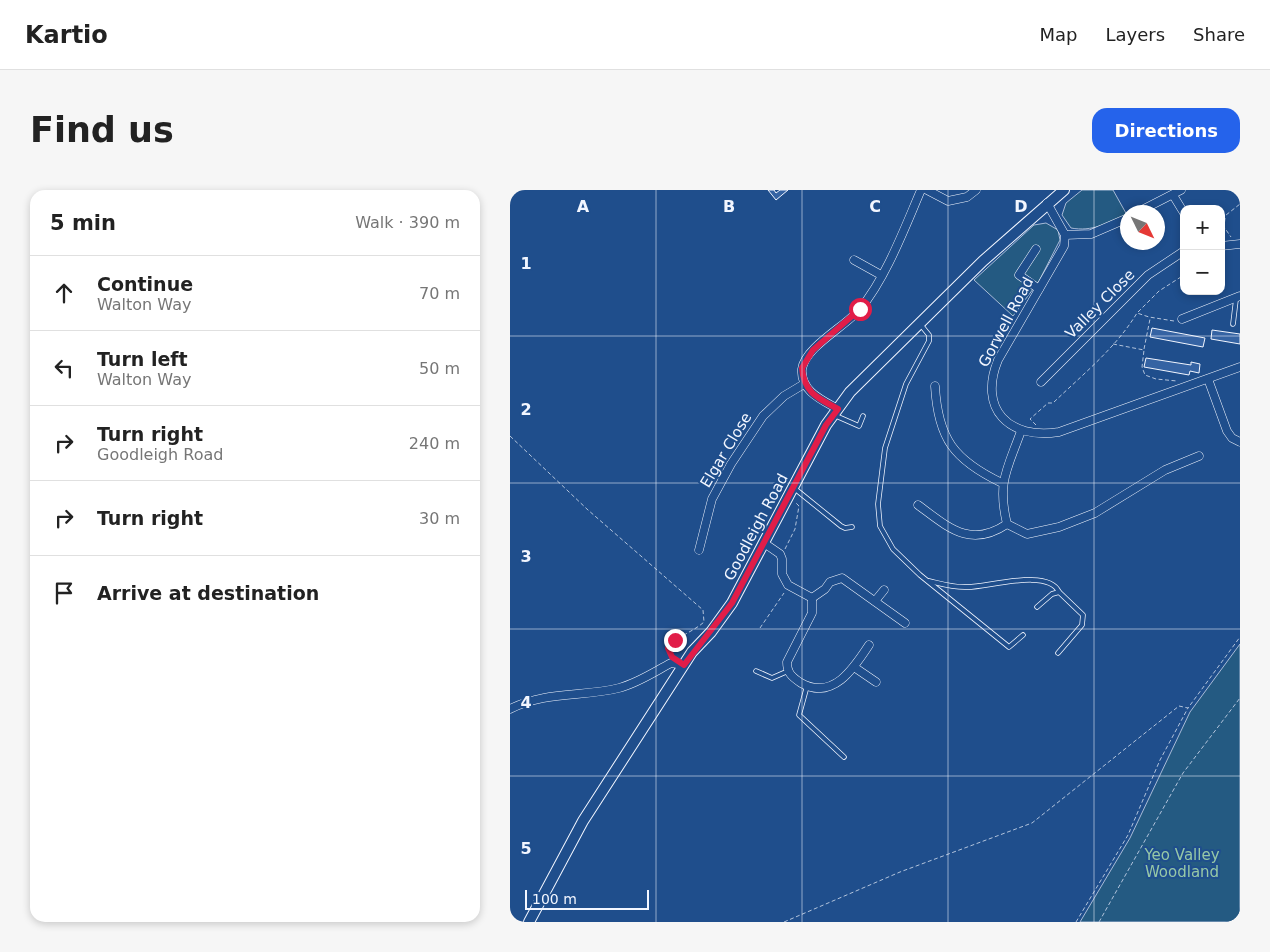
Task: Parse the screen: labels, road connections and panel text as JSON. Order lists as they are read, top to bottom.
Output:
{
  "streets": {
    "street": [
      "Valley Close",
      "Gorwell Road",
      "Elgar Close",
      "Goodleigh Road"
    ]
  },
  "parks": ["Yeo Valley Woodland"],
  "scale_bar": "100 m",
  "north": "bottom right",
  "page": {
    "header": "Kartio",
    "nav": ["Map", "Layers", "Share"],
    "buttons": "Directions",
    "title": "Find us",
    "heading": ["5 min", "Walk · 390 m"],
    "map_buttons": ["+", "−"],
    "list": [
      ["Continue", "Walton Way", "70 m"],
      ["Turn left", "Walton Way", "50 m"],
      ["Turn right", "Goodleigh Road", "240 m"],
      ["Turn right", "30 m"],
      "Arrive at destination"
    ],
    "scale": "100 m"
  },
  "grid": {
    "columns": [
      "A",
      "B",
      "C",
      "D"
    ],
    "rows": [
      "1",
      "2",
      "3",
      "4",
      "5"
    ]
  }
}
